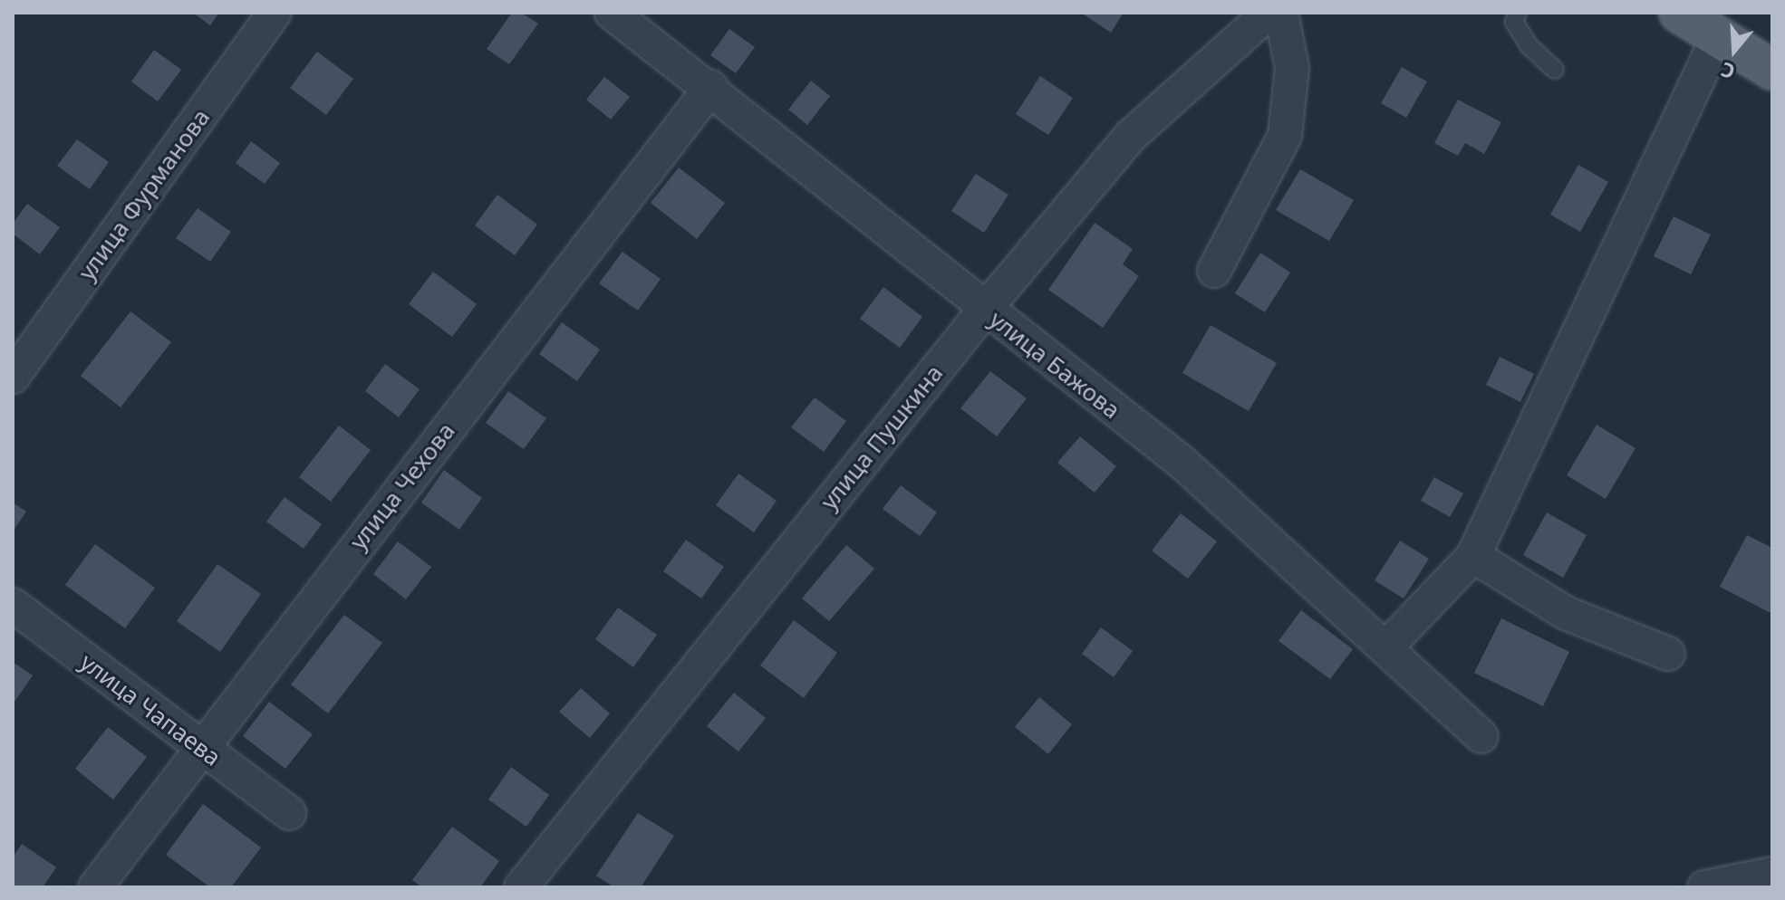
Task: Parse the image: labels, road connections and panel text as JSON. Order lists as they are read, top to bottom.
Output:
{
  "streets": {
    "street": [
      "улица Фурманова",
      "улица Бажова",
      "улица Пушкина",
      "улица Чехова",
      "улица Чапаева"
    ]
  },
  "crossings": [
    ["улица Бажова", "улица Пушкина"],
    ["улица Бажова", "улица Чехова"],
    ["улица Чехова", "улица Чапаева"]
  ],
  "north": "bottom"
}
